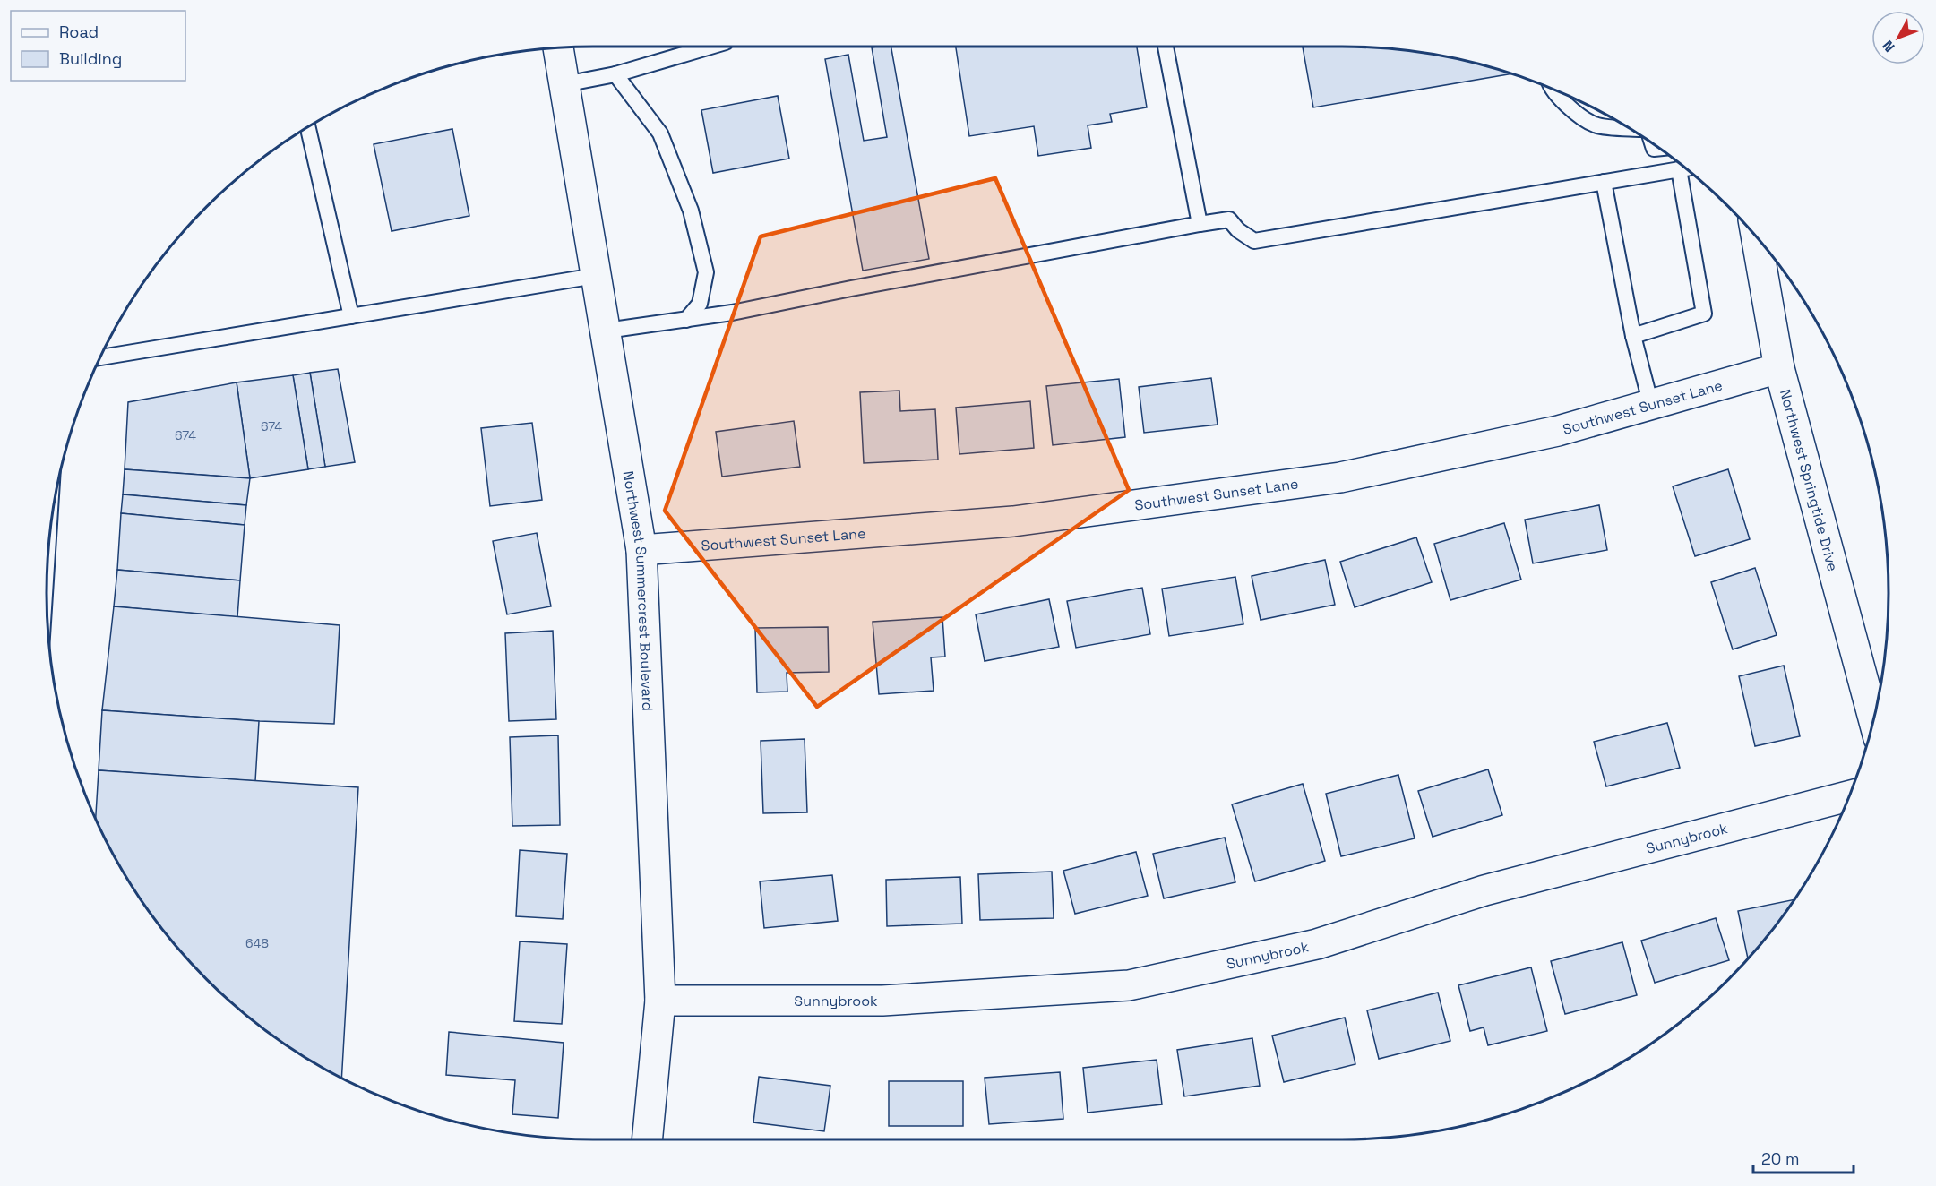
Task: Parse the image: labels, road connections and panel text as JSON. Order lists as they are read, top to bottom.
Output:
{
  "streets": {
    "street": [
      "Southwest Sunset Lane",
      "Northwest Springtide Drive",
      "Northwest Summercrest Boulevard",
      "Sunnybrook"
    ]
  },
  "crossings": [
    ["Southwest Sunset Lane", "Northwest Springtide Drive"],
    ["Southwest Sunset Lane", "Northwest Summercrest Boulevard"],
    ["Northwest Summercrest Boulevard", "Sunnybrook"]
  ],
  "house_numbers": ["674", "674", "648"],
  "legend": ["Road", "Building"],
  "scale_bar": "20 m",
  "north": "bottom left"
}
